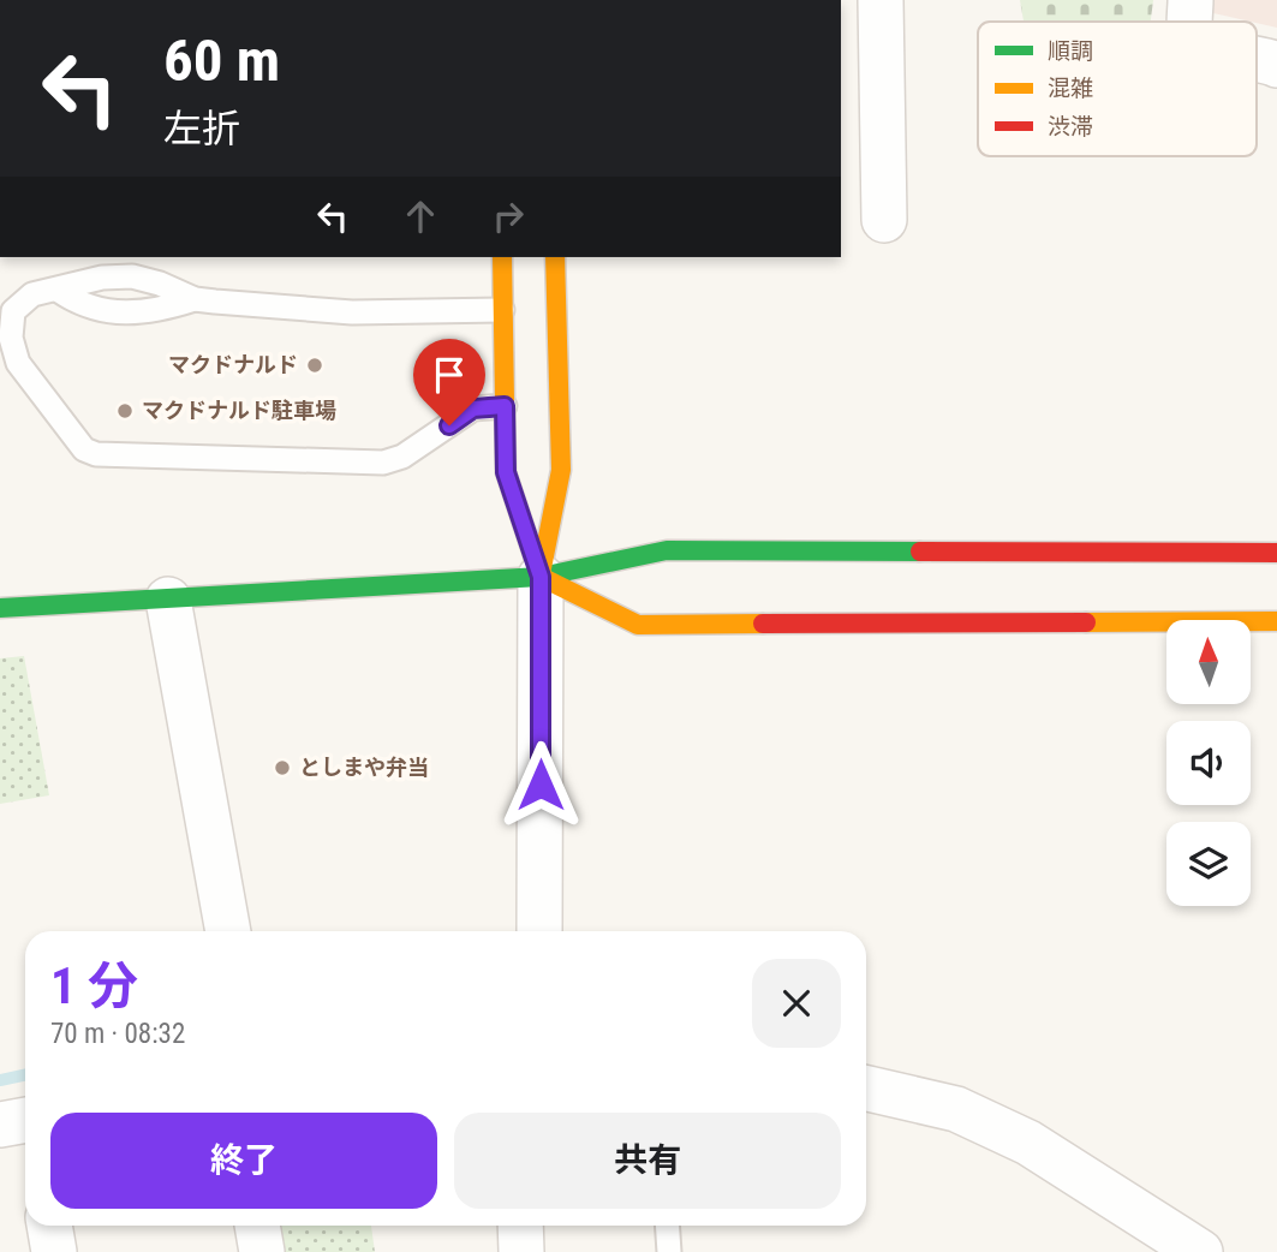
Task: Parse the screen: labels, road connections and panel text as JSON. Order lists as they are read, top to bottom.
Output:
{
  "places": ["マクドナルド", "マクドナルド駐車場", "としまや弁当"],
  "legend": ["順調", "混雑", "渋滞"],
  "north": "top",
  "page": {
    "turn": ["60 m", "左折"],
    "heading": ["1 分", "70 m · 08:32"],
    "buttons": ["終了", "共有"]
  }
}
